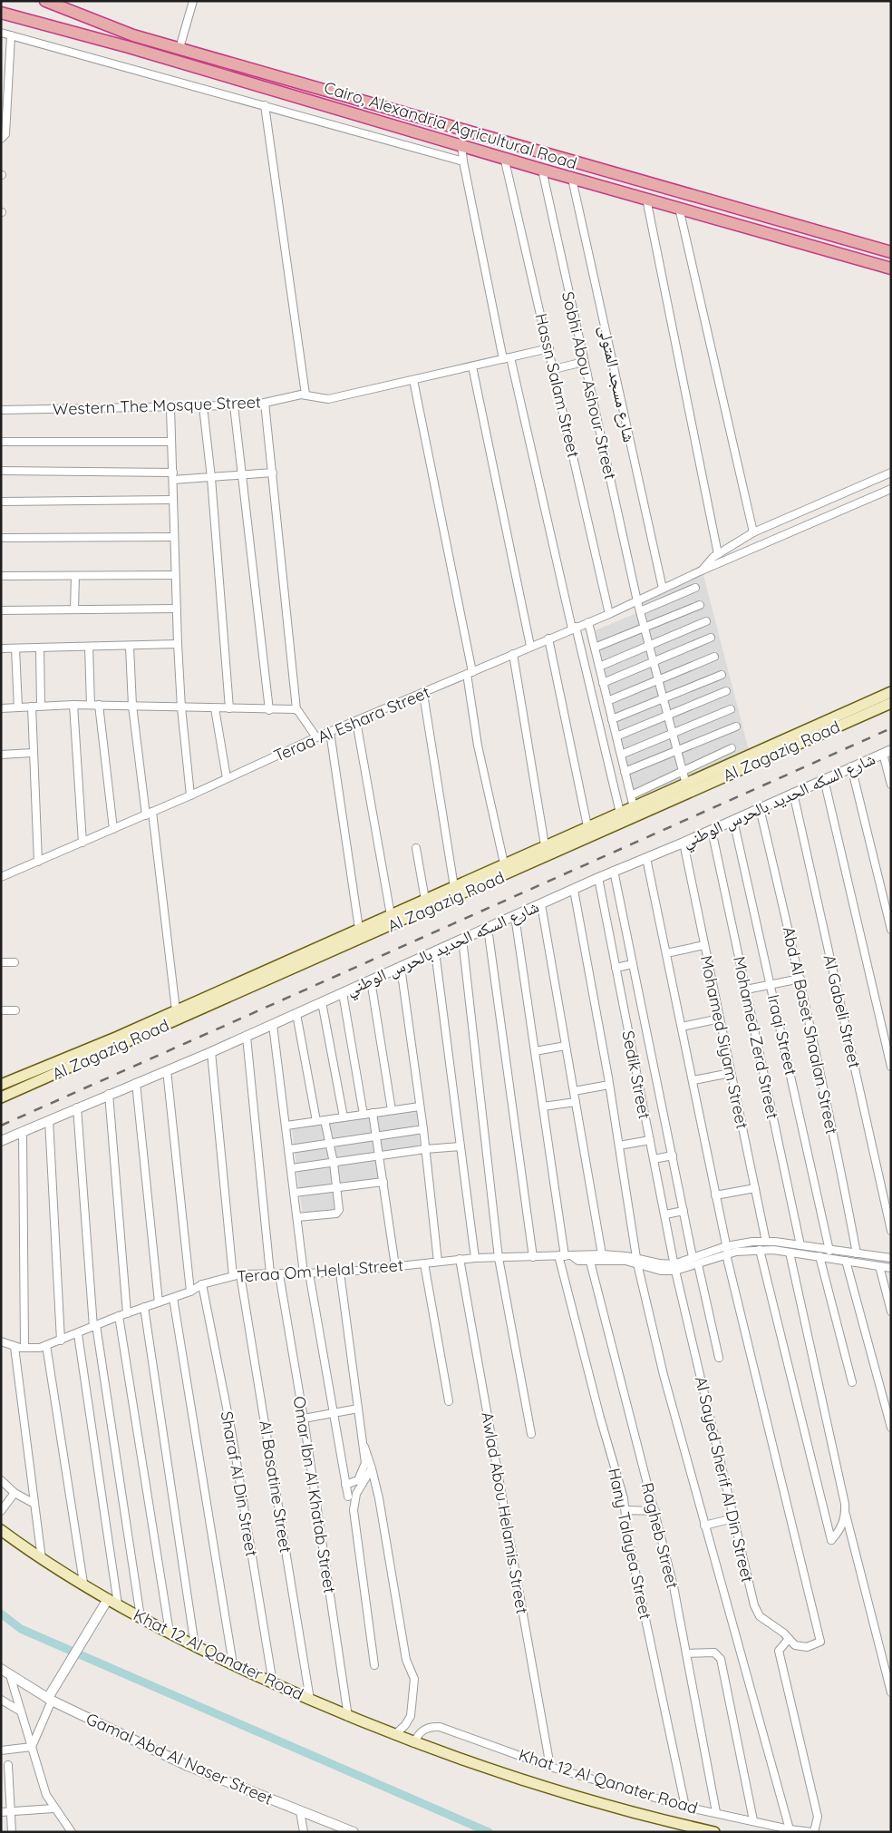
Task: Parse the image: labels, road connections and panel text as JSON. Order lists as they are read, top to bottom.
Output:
{
  "streets": {
    "highway": ["Cairo, Alexandria Agricultural Road"],
    "main road": ["Al Zagazig Road", "Khat 12 Al Qanater Road"],
    "street": [
      "شارع مسجد المتولى",
      "Hassn Salam Street",
      "Sobhi Abou Ashour Street",
      "Western The Mosque Street",
      "Teraa Al Eshara Street",
      "شارع السكه الحديد بالحرس الوطني",
      "Al Gabeli Street",
      "Abd Al Baset Shaalan Street",
      "Iraqi Street",
      "Mohamed Zerd Street",
      "Mohamed Siyam Street",
      "Sedik Street",
      "Teraa Om Helal Street",
      "Al Sayed Sherif Al Din Street",
      "Sharaf Al Din Street",
      "Al Basatine Street",
      "Omar Ibn Al Khatab Street",
      "Awlad Abou Helamis Street",
      "Ragheb Street",
      "Hany Talayea Street",
      "Gamal Abd Al Naser Street"
    ]
  },
  "crossings": [
    ["Cairo, Alexandria Agricultural Road", "شارع مسجد المتولى"],
    ["Cairo, Alexandria Agricultural Road", "Hassn Salam Street"],
    ["Cairo, Alexandria Agricultural Road", "Sobhi Abou Ashour Street"],
    ["شارع مسجد المتولى", "Teraa Al Eshara Street"],
    ["Hassn Salam Street", "Western The Mosque Street"],
    ["Hassn Salam Street", "Teraa Al Eshara Street"],
    ["Sobhi Abou Ashour Street", "Teraa Al Eshara Street"],
    ["Sobhi Abou Ashour Street", "Al Zagazig Road"],
    ["شارع السكه الحديد بالحرس الوطني", "Al Gabeli Street"],
    ["شارع السكه الحديد بالحرس الوطني", "Abd Al Baset Shaalan Street"],
    ["شارع السكه الحديد بالحرس الوطني", "Iraqi Street"],
    ["شارع السكه الحديد بالحرس الوطني", "Mohamed Zerd Street"],
    ["شارع السكه الحديد بالحرس الوطني", "Mohamed Siyam Street"],
    ["شارع السكه الحديد بالحرس الوطني", "Sedik Street"],
    ["شارع السكه الحديد بالحرس الوطني", "Al Basatine Street"],
    ["شارع السكه الحديد بالحرس الوطني", "Hany Talayea Street"],
    ["Sedik Street", "Teraa Om Helal Street"],
    ["Sedik Street", "Al Sayed Sherif Al Din Street"],
    ["Teraa Om Helal Street", "Al Sayed Sherif Al Din Street"],
    ["Teraa Om Helal Street", "Sharaf Al Din Street"],
    ["Teraa Om Helal Street", "Al Basatine Street"],
    ["Teraa Om Helal Street", "Omar Ibn Al Khatab Street"],
    ["Teraa Om Helal Street", "Awlad Abou Helamis Street"],
    ["Teraa Om Helal Street", "Ragheb Street"],
    ["Teraa Om Helal Street", "Hany Talayea Street"],
    ["Sharaf Al Din Street", "Khat 12 Al Qanater Road"],
    ["Al Basatine Street", "Khat 12 Al Qanater Road"],
    ["Omar Ibn Al Khatab Street", "Khat 12 Al Qanater Road"],
    ["Awlad Abou Helamis Street", "Khat 12 Al Qanater Road"],
    ["Ragheb Street", "Khat 12 Al Qanater Road"],
    ["Hany Talayea Street", "Khat 12 Al Qanater Road"]
  ]
}
